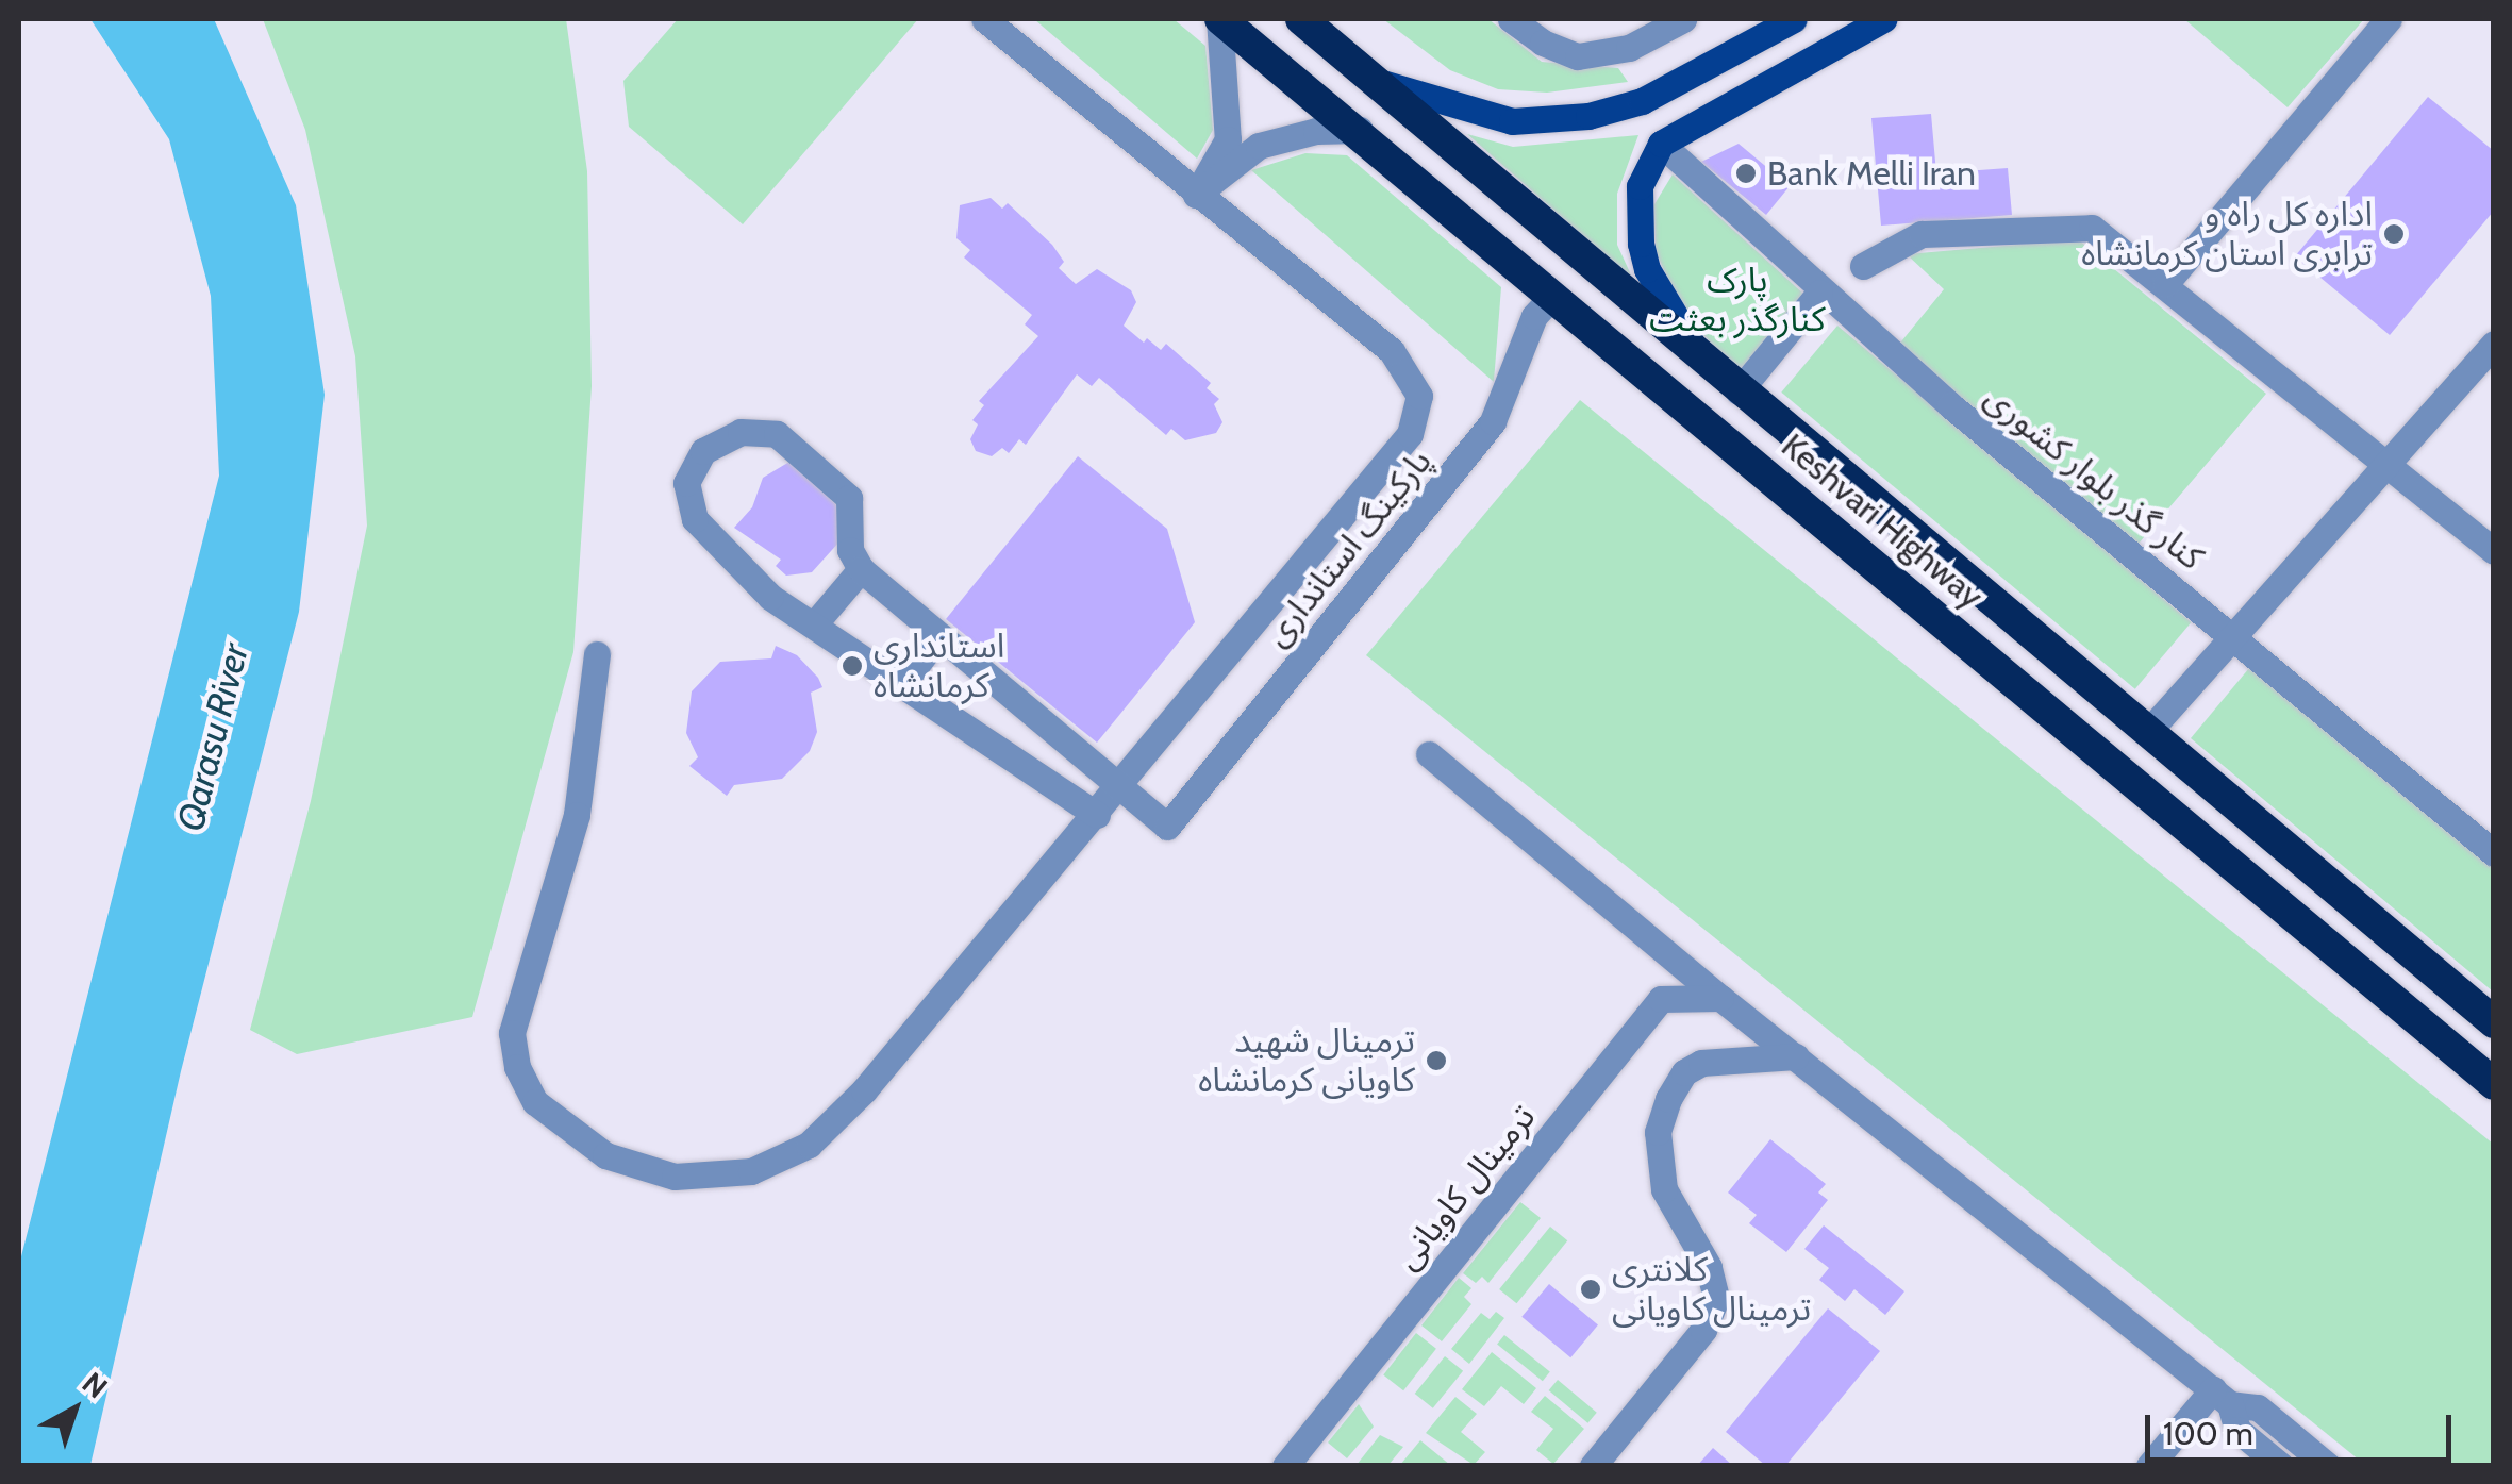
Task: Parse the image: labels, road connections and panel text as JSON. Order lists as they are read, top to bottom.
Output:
{
  "streets": {
    "highway": ["Keshvari Highway"],
    "street": ["کنار گذر بلوار کشوری", "پارکینگ استانداری", "ترمینال کاویانی"]
  },
  "crossings": [
    ["Keshvari Highway", "پارکینگ استانداری"]
  ],
  "water": ["Qarasu River"],
  "parks": ["پارک کنارگذر بعثت"],
  "places": [
    "Bank Melli Iran",
    "اداره کل راه و ترابری استان کرمانشاه",
    "استانداری کرمانشاه",
    "ترمینال شهید کاویانی کرمانشاه",
    "کلانتری ترمینال کاویانی"
  ],
  "scale_bar": "100 m",
  "north": "top right"
}
